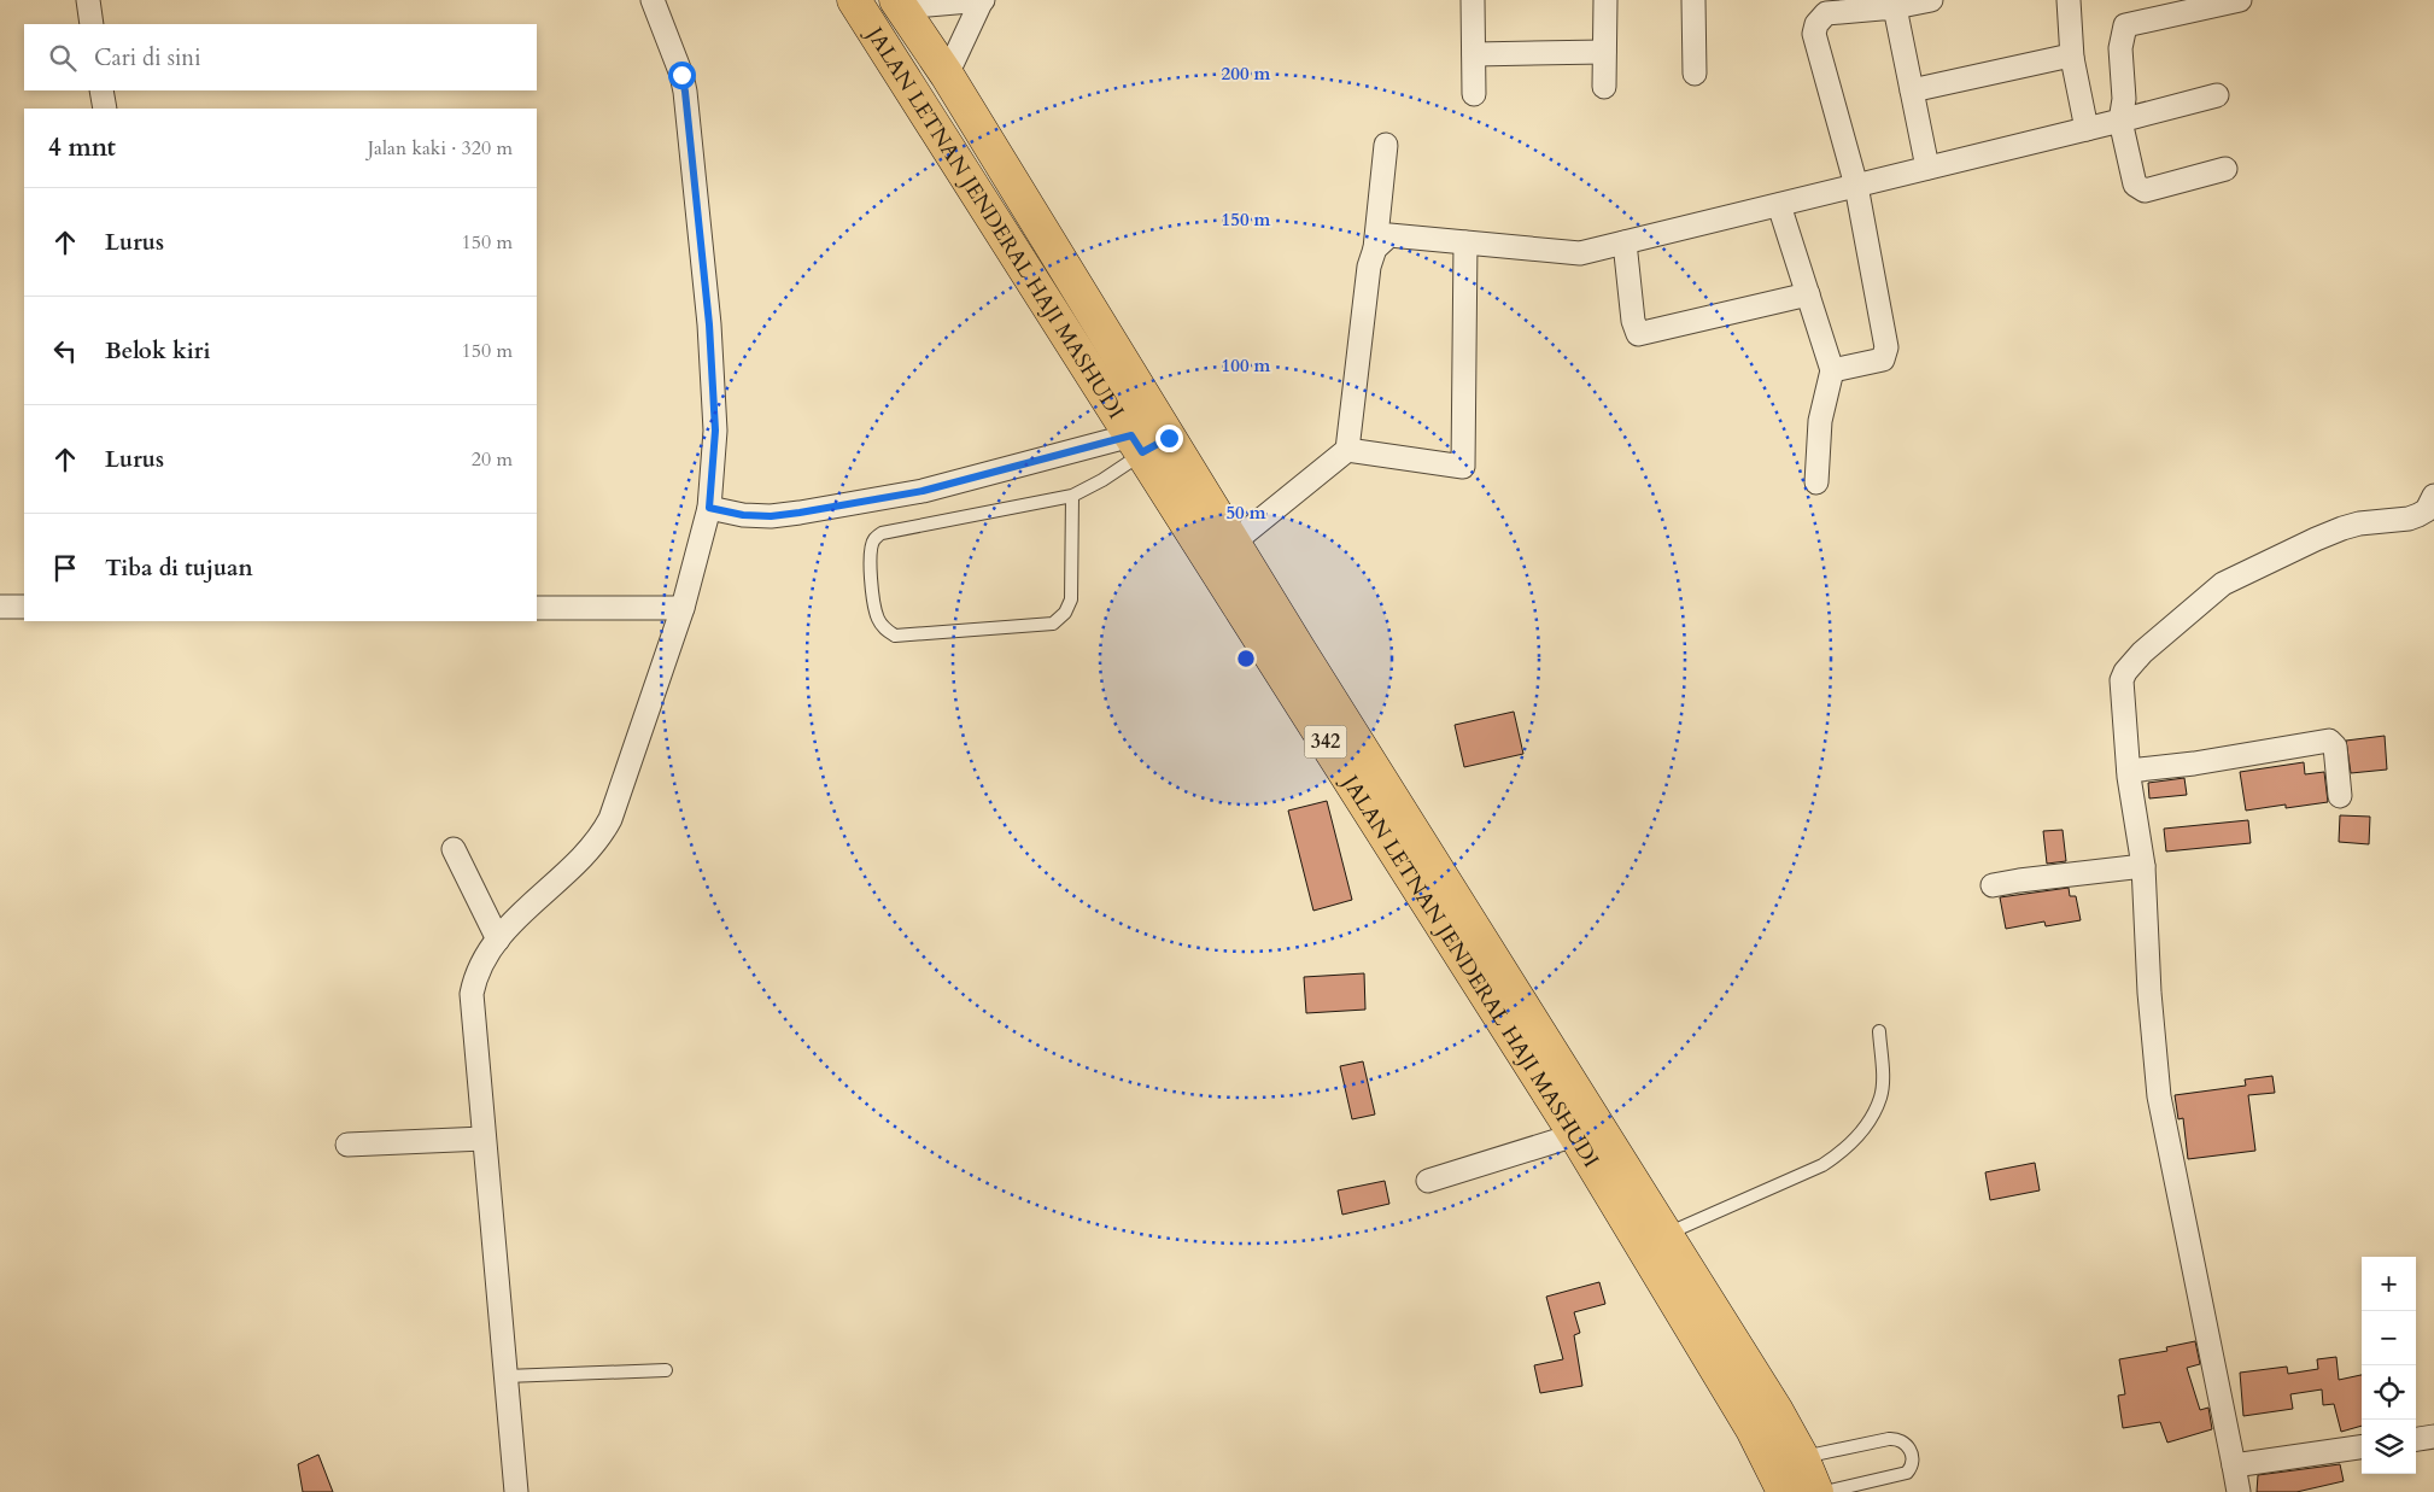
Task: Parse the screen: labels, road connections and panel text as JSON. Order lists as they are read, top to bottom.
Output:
{
  "streets": {
    "main road": ["JALAN LETNAN JENDERAL HAJI MASHUDI", "342"]
  },
  "page": {
    "search": "Cari di sini",
    "heading": ["4 mnt", "Jalan kaki · 320 m"],
    "list": [
      ["Lurus", "150 m"],
      ["Belok kiri", "150 m"],
      ["Lurus", "20 m"],
      "Tiba di tujuan"
    ],
    "map_buttons": ["+", "−"]
  },
  "rings": [
    "200 m",
    "150 m",
    "100 m",
    "50 m"
  ]
}
